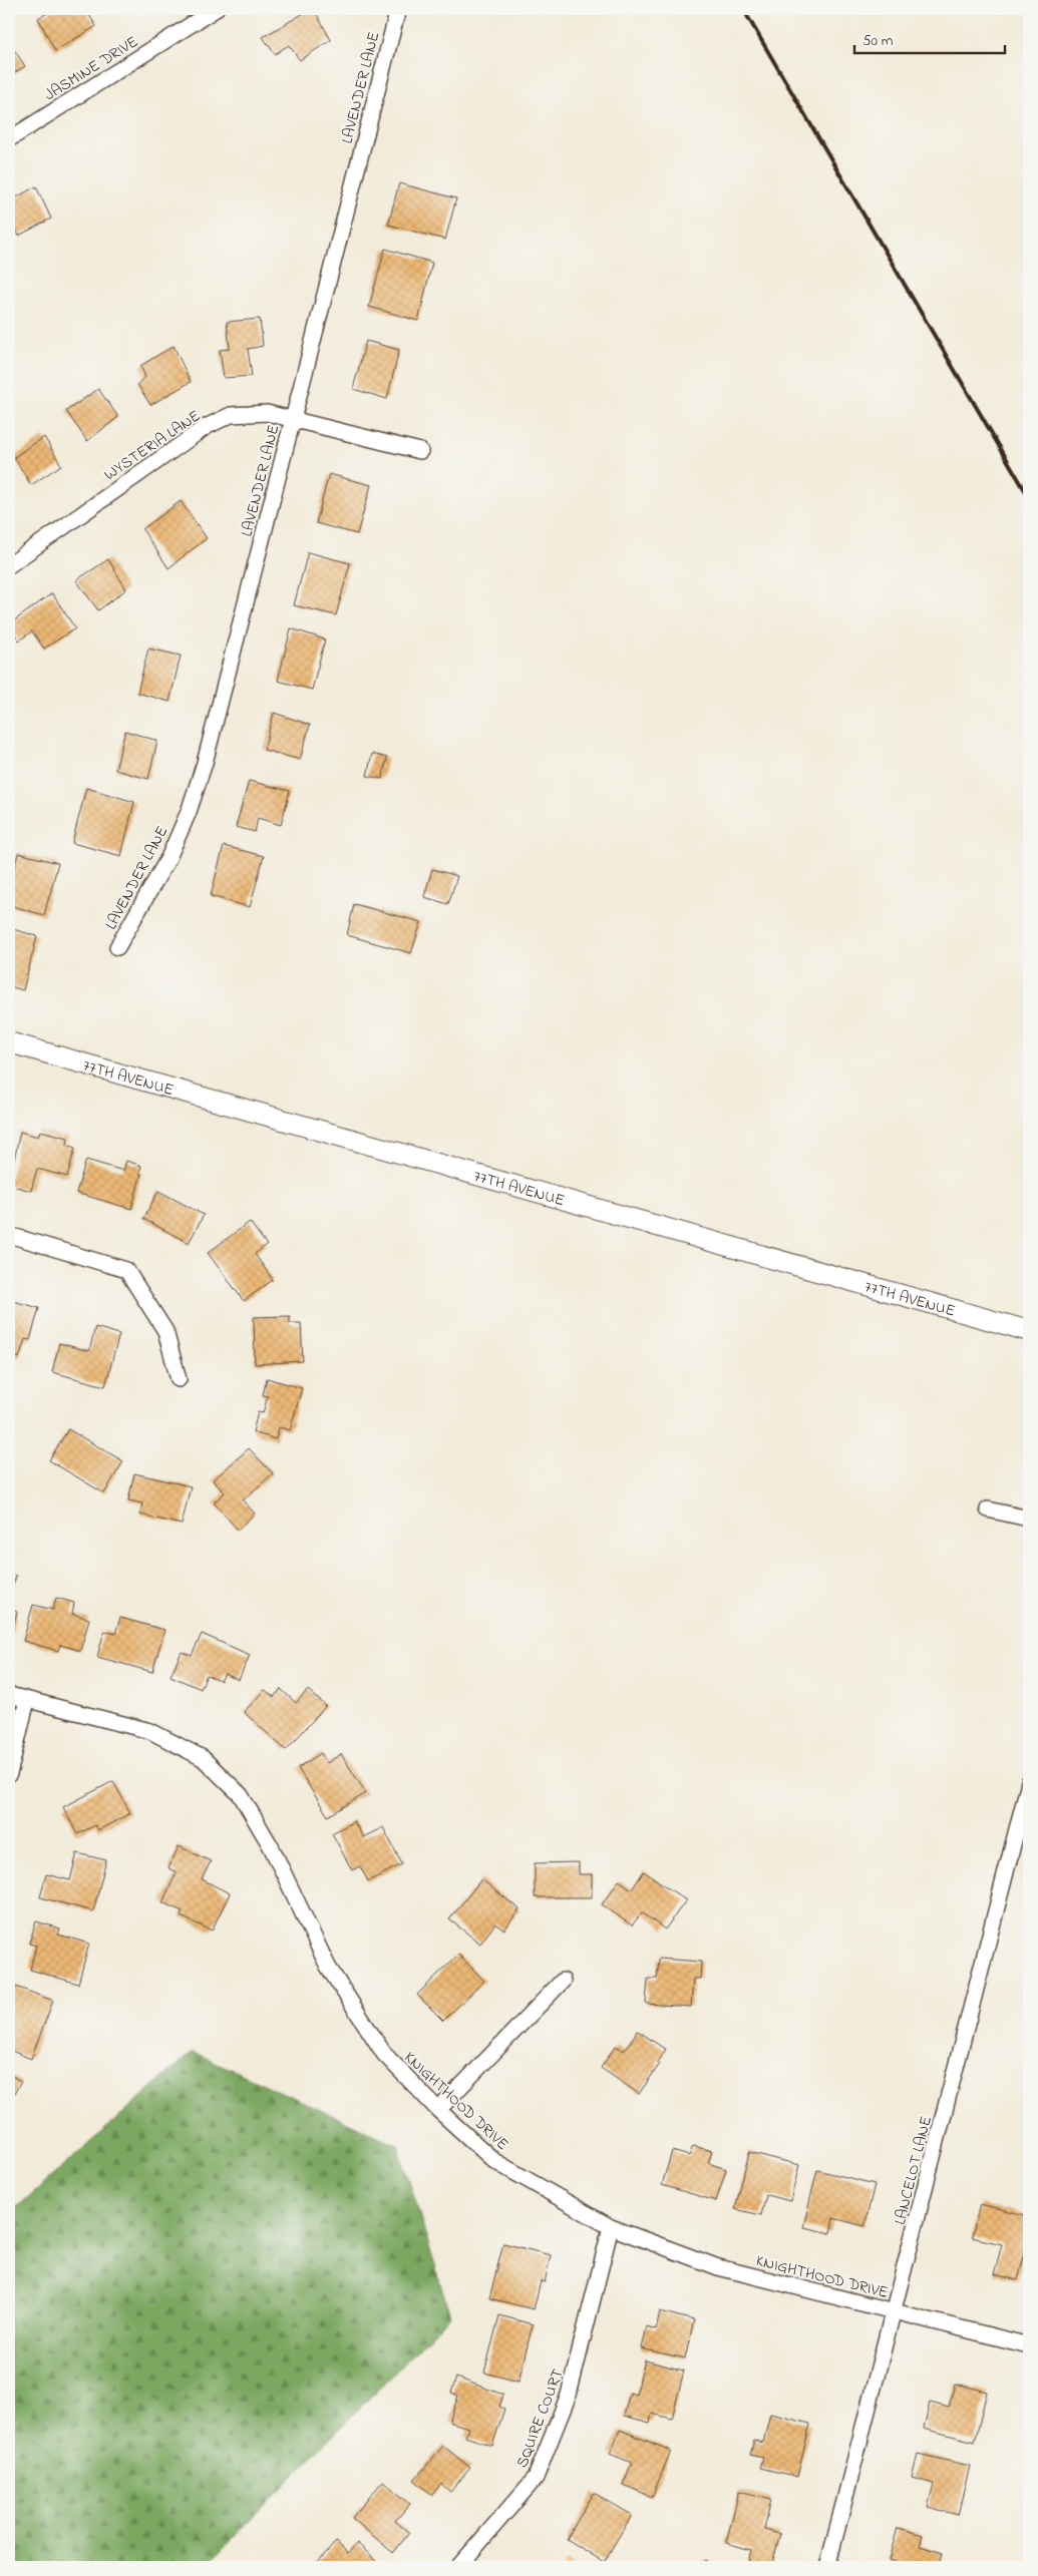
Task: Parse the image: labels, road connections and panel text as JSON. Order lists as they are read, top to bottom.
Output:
{
  "streets": {
    "street": [
      "JASMINE DRIVE",
      "LAVENDER LANE",
      "WYSTERIA LANE",
      "77TH AVENUE",
      "KNIGHTHOOD DRIVE",
      "LANCELOT LANE",
      "SQUIRE COURT"
    ]
  },
  "crossings": [
    ["LAVENDER LANE", "WYSTERIA LANE"],
    ["KNIGHTHOOD DRIVE", "LANCELOT LANE"],
    ["KNIGHTHOOD DRIVE", "SQUIRE COURT"]
  ],
  "scale_bar": "50 m"
}
